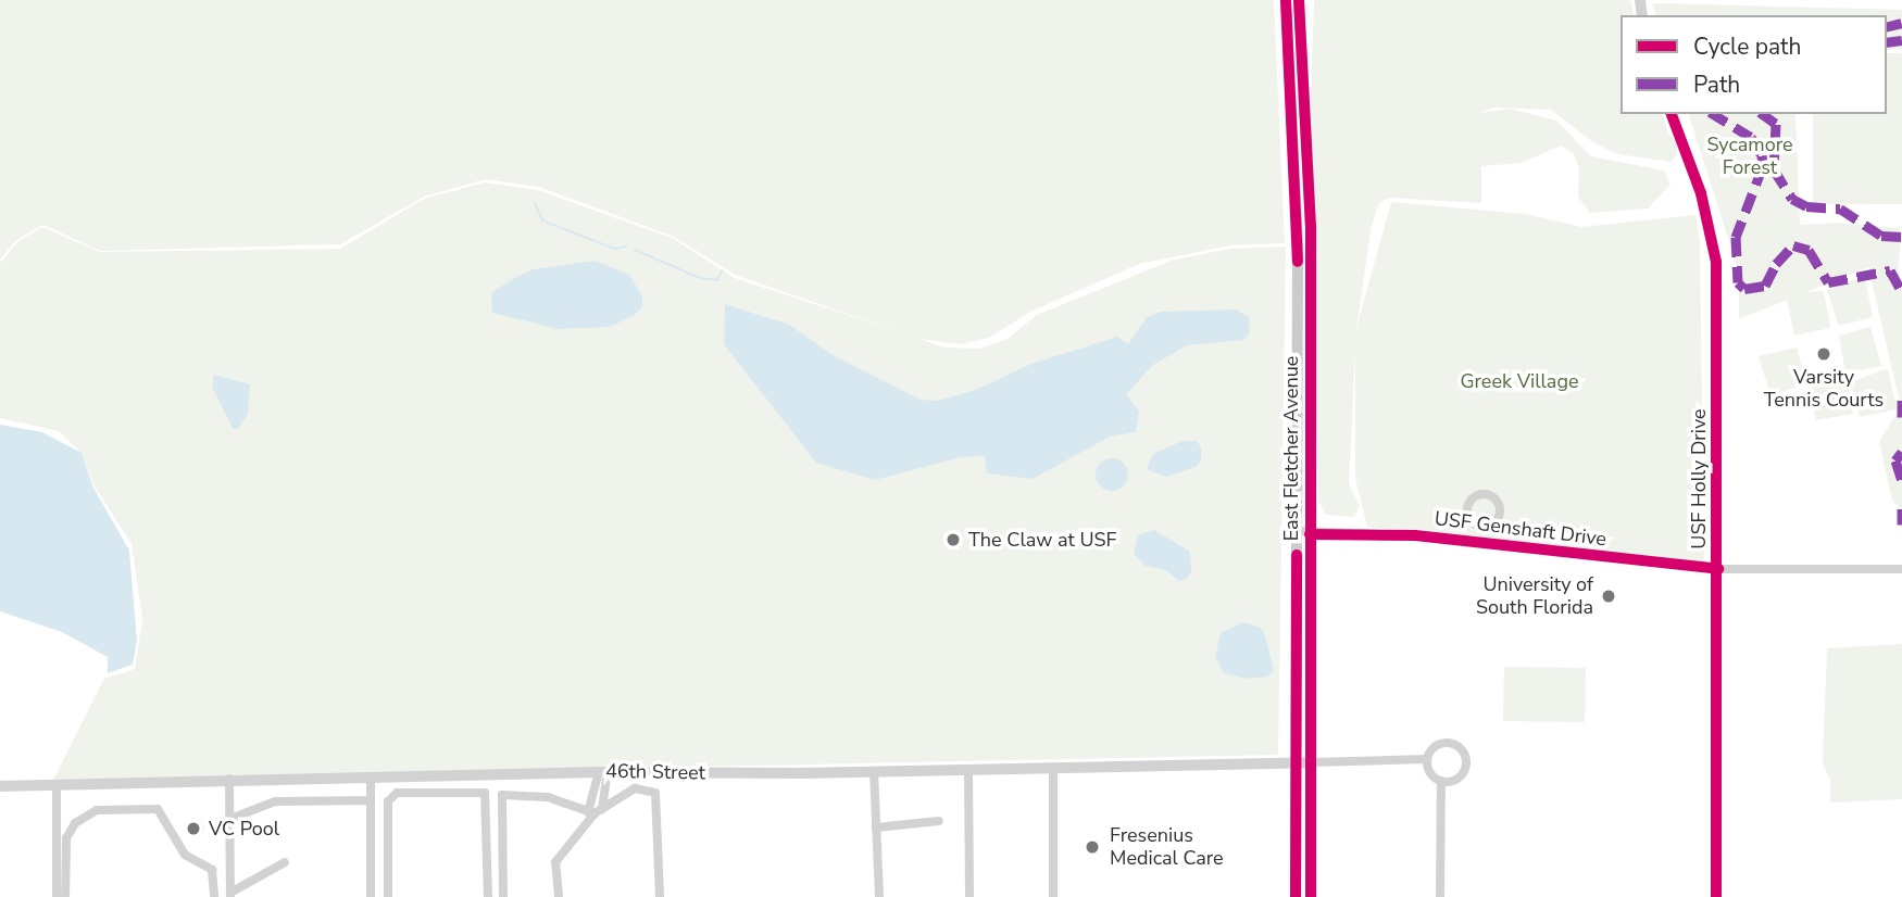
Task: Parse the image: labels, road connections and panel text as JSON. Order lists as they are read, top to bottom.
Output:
{
  "streets": {
    "main road": ["East Fletcher Avenue"],
    "street": ["USF Holly Drive", "USF Genshaft Drive", "46th Street"]
  },
  "crossings": [
    ["East Fletcher Avenue", "USF Genshaft Drive"],
    ["East Fletcher Avenue", "46th Street"],
    ["USF Holly Drive", "USF Genshaft Drive"]
  ],
  "parks": ["Sycamore Forest", "Greek Village"],
  "places": [
    "Varsity Tennis Courts",
    "The Claw at USF",
    "University of South Florida",
    "VC Pool",
    "Fresenius Medical Care"
  ],
  "legend": ["Cycle path", "Path"]
}
